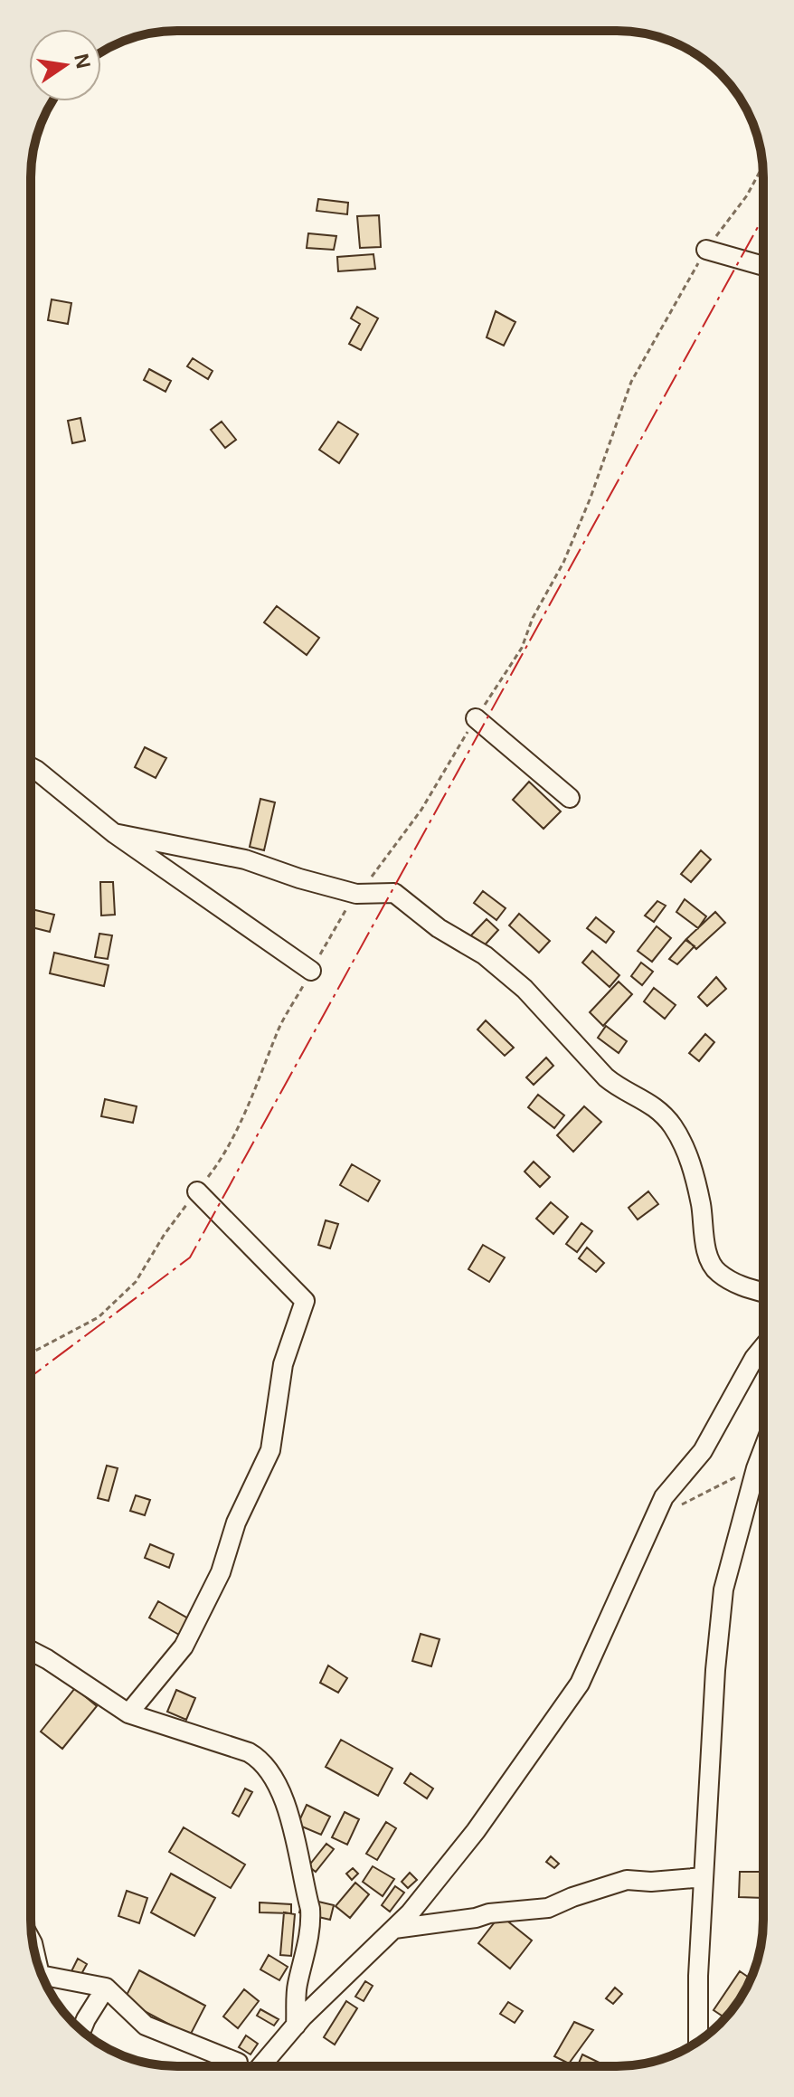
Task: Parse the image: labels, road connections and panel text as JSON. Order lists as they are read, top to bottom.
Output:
{
  "north": "right"
}
